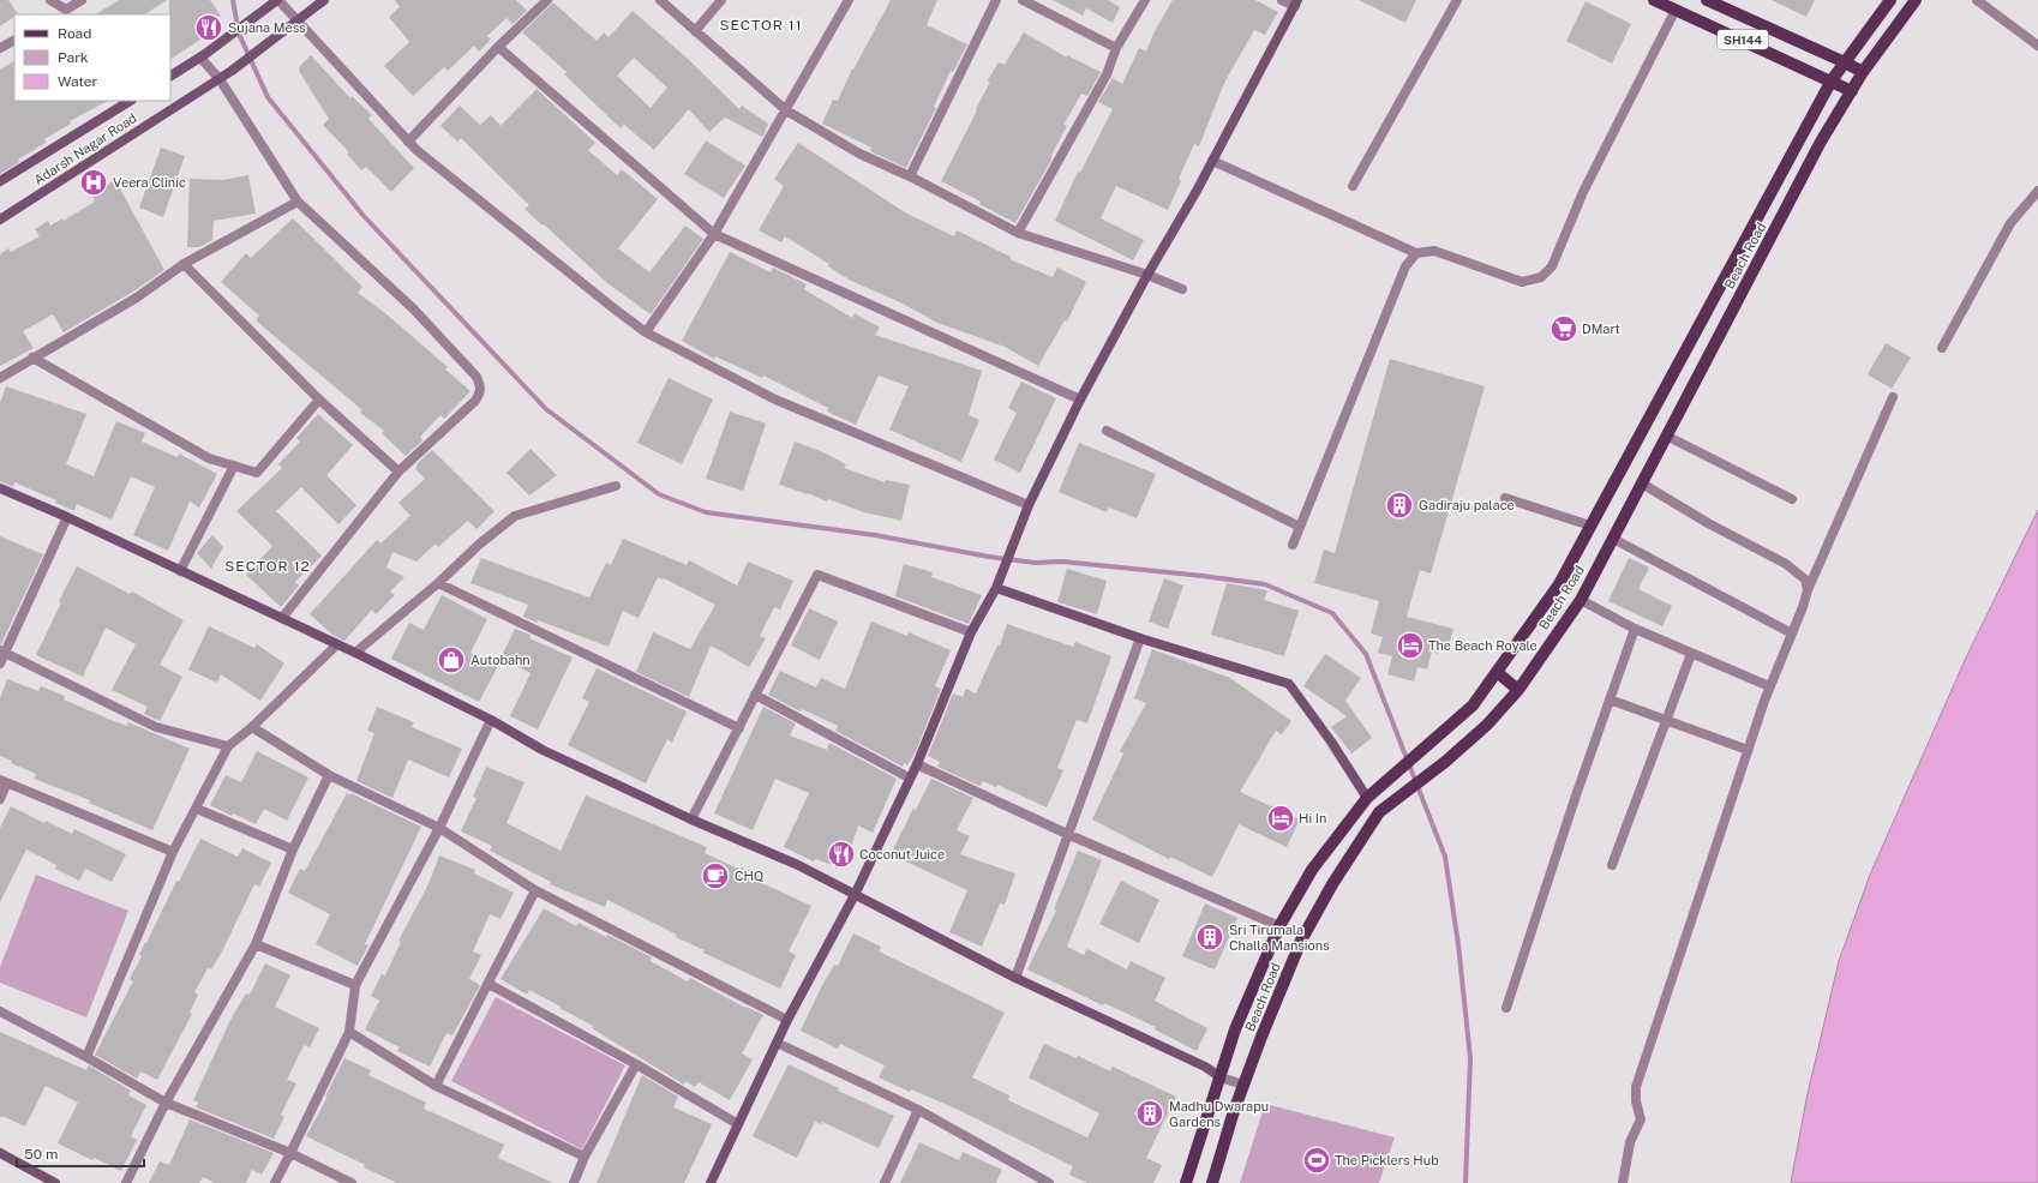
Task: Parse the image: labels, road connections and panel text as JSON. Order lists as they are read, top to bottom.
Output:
{
  "streets": {
    "main road": ["SH144", "Beach Road"],
    "street": ["Adarsh Nagar Road"]
  },
  "crossings": [
    ["SH144", "Beach Road"]
  ],
  "districts": ["SECTOR 11", "SECTOR 12"],
  "places": {
    "restaurant": ["Sujana Mess", "Coconut Juice"],
    "hospital": ["Veera Clinic"],
    "supermarket": ["DMart"],
    "building": ["Gadiraju palace", "Sri Tirumala Challa Mansions", "Madhu Dwarapu Gardens"],
    "hotel": ["The Beach Royale", "Hi In"],
    "shop": ["Autobahn"],
    "cafe": ["CHQ"],
    "sports": ["The Picklers Hub"]
  },
  "legend": ["Road", "Park", "Water"],
  "scale_bar": "50 m"
}
